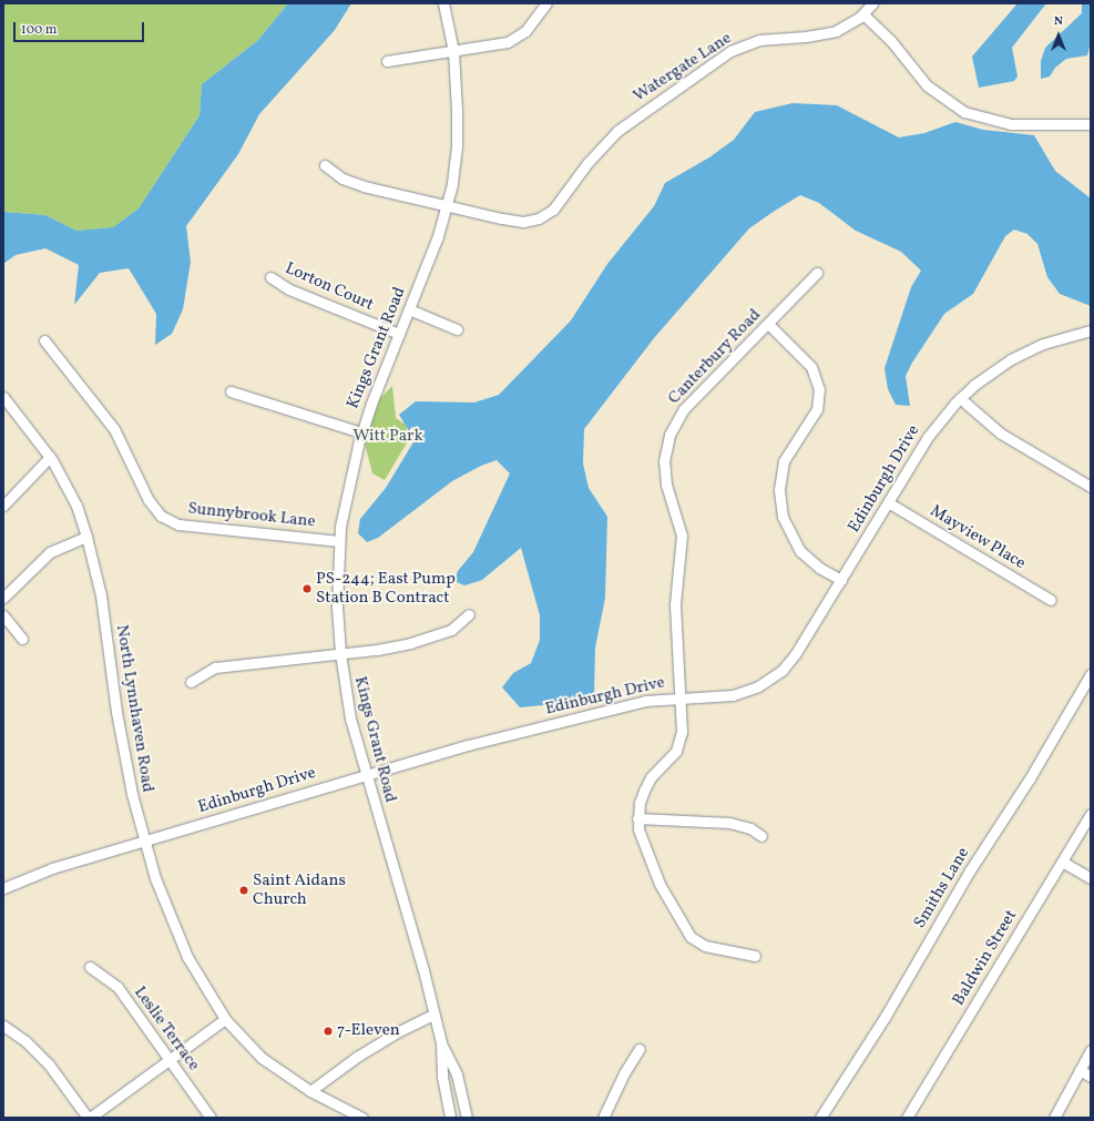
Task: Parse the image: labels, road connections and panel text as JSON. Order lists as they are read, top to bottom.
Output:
{
  "streets": {
    "street": [
      "Watergate Lane",
      "Lorton Court",
      "Kings Grant Road",
      "Canterbury Road",
      "Edinburgh Drive",
      "Sunnybrook Lane",
      "Mayview Place",
      "North Lynnhaven Road",
      "Smiths Lane",
      "Baldwin Street",
      "Leslie Terrace"
    ]
  },
  "crossings": [
    ["Watergate Lane", "Kings Grant Road"],
    ["Lorton Court", "Kings Grant Road"],
    ["Kings Grant Road", "Edinburgh Drive"],
    ["Kings Grant Road", "Sunnybrook Lane"],
    ["Canterbury Road", "Edinburgh Drive"],
    ["Edinburgh Drive", "Mayview Place"],
    ["Edinburgh Drive", "North Lynnhaven Road"]
  ],
  "parks": ["Witt Park"],
  "places": ["PS-244; East Pump Station B Contract", "Saint Aidans Church", "7-Eleven"],
  "scale_bar": "100 m",
  "north": "top"
}
